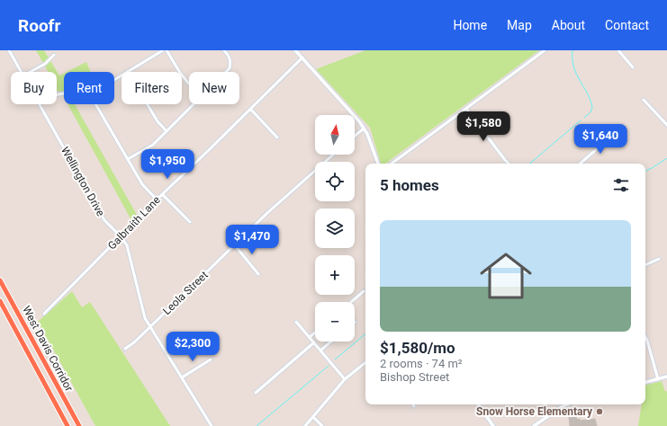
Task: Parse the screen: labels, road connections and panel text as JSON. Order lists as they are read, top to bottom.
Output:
{
  "streets": {
    "highway": ["West Davis Corridor"],
    "street": ["Wellington Drive", "Galbraith Lane", "Leola Street"]
  },
  "crossings": [
    ["Wellington Drive", "Galbraith Lane"],
    ["Wellington Drive", "Leola Street"]
  ],
  "places": ["Snow Horse Elementary"],
  "north": "top",
  "page": {
    "header": "Roofr",
    "nav": [
      "Home",
      "Map",
      "About",
      "Contact"
    ],
    "chip": [
      "Buy",
      "Rent",
      "Filters",
      "New"
    ],
    "price": [
      "$1,580",
      "$1,640",
      "$1,950",
      "$1,470",
      "$2,300"
    ],
    "map_buttons": ["+", "−"],
    "heading": "5 homes",
    "list": [
      {
        "name": "$1,580/mo",
        "note": "2 rooms · 74 m² · Bishop Street"
      }
    ]
  }
}
